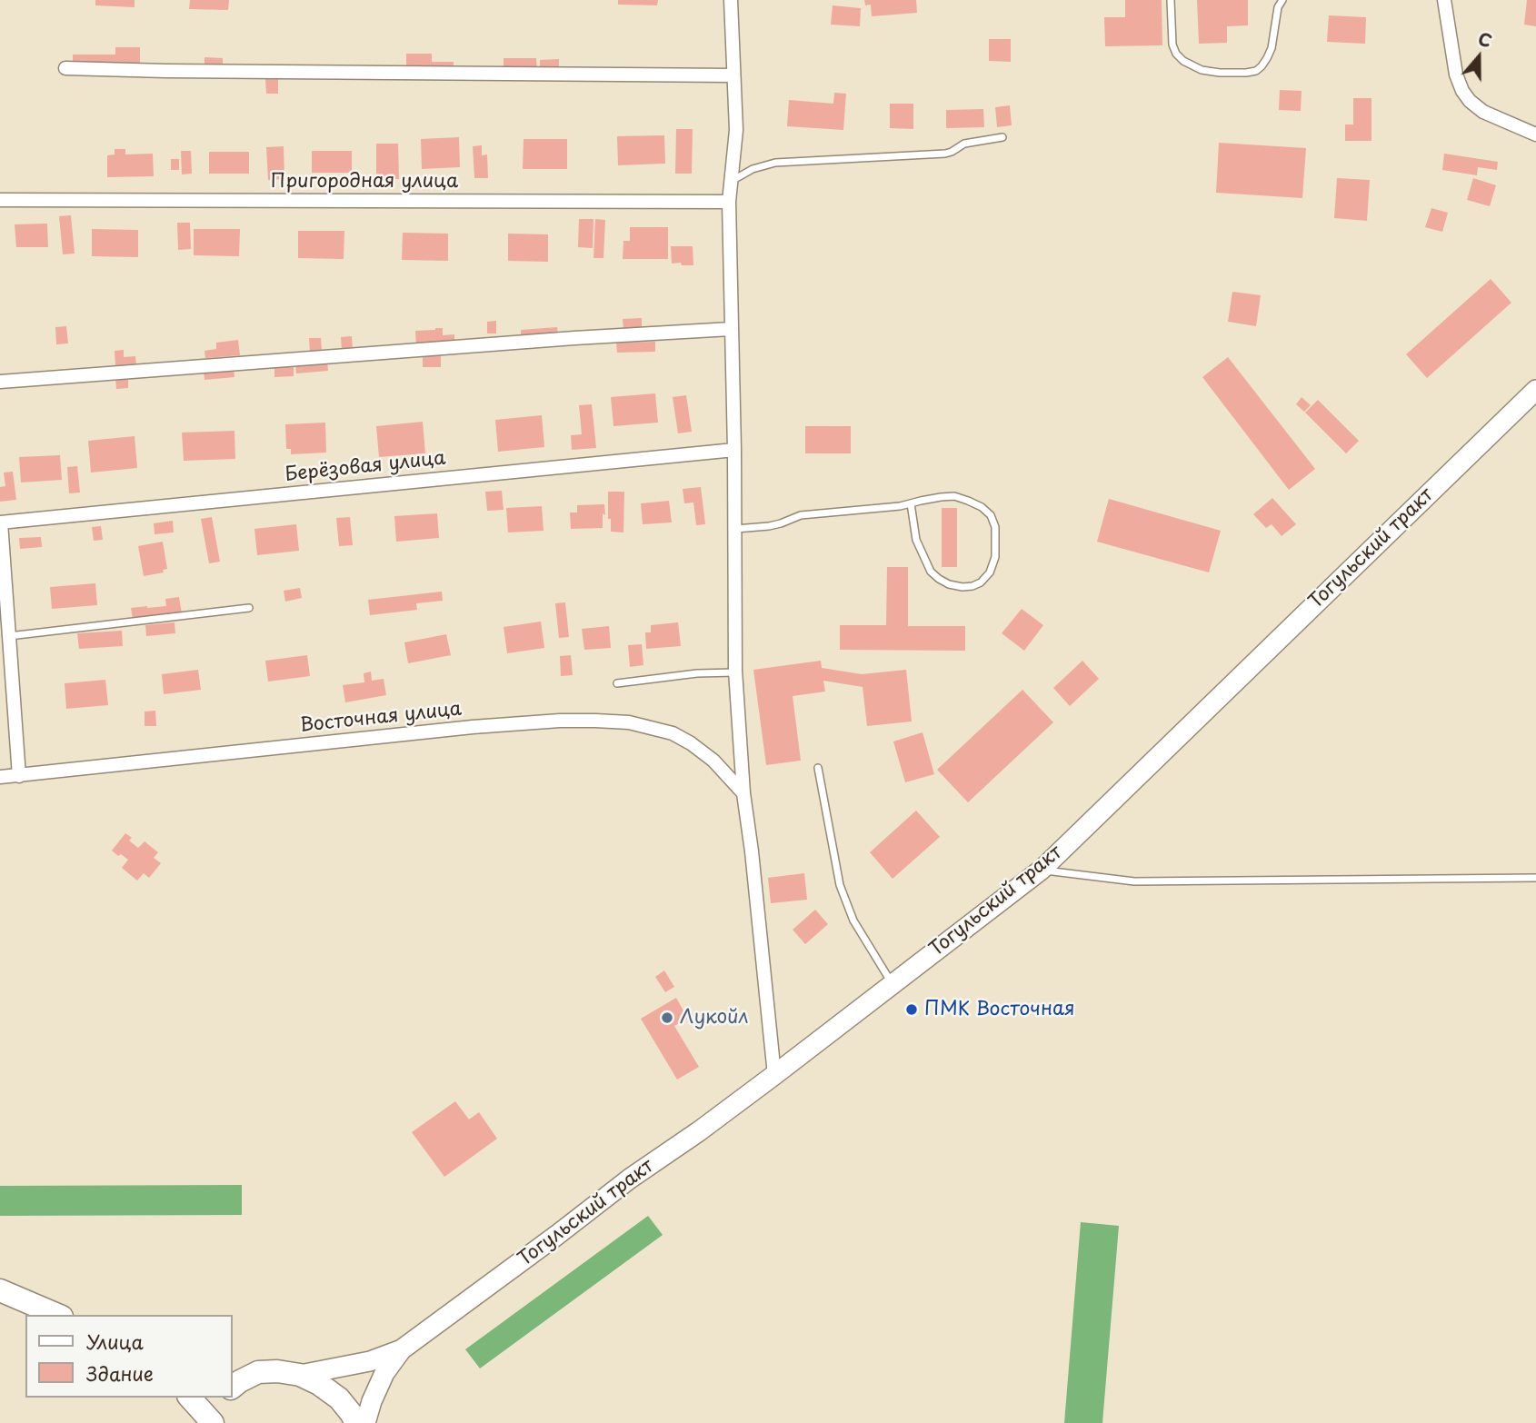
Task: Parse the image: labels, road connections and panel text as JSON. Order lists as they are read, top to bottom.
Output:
{
  "streets": {
    "main road": ["Тогульский тракт"],
    "street": ["Пригородная улица", "Берёзовая улица", "Восточная улица"]
  },
  "places": ["ПМК Восточная", "Лукойл"],
  "legend": ["Улица", "Здание"],
  "north": "top"
}
